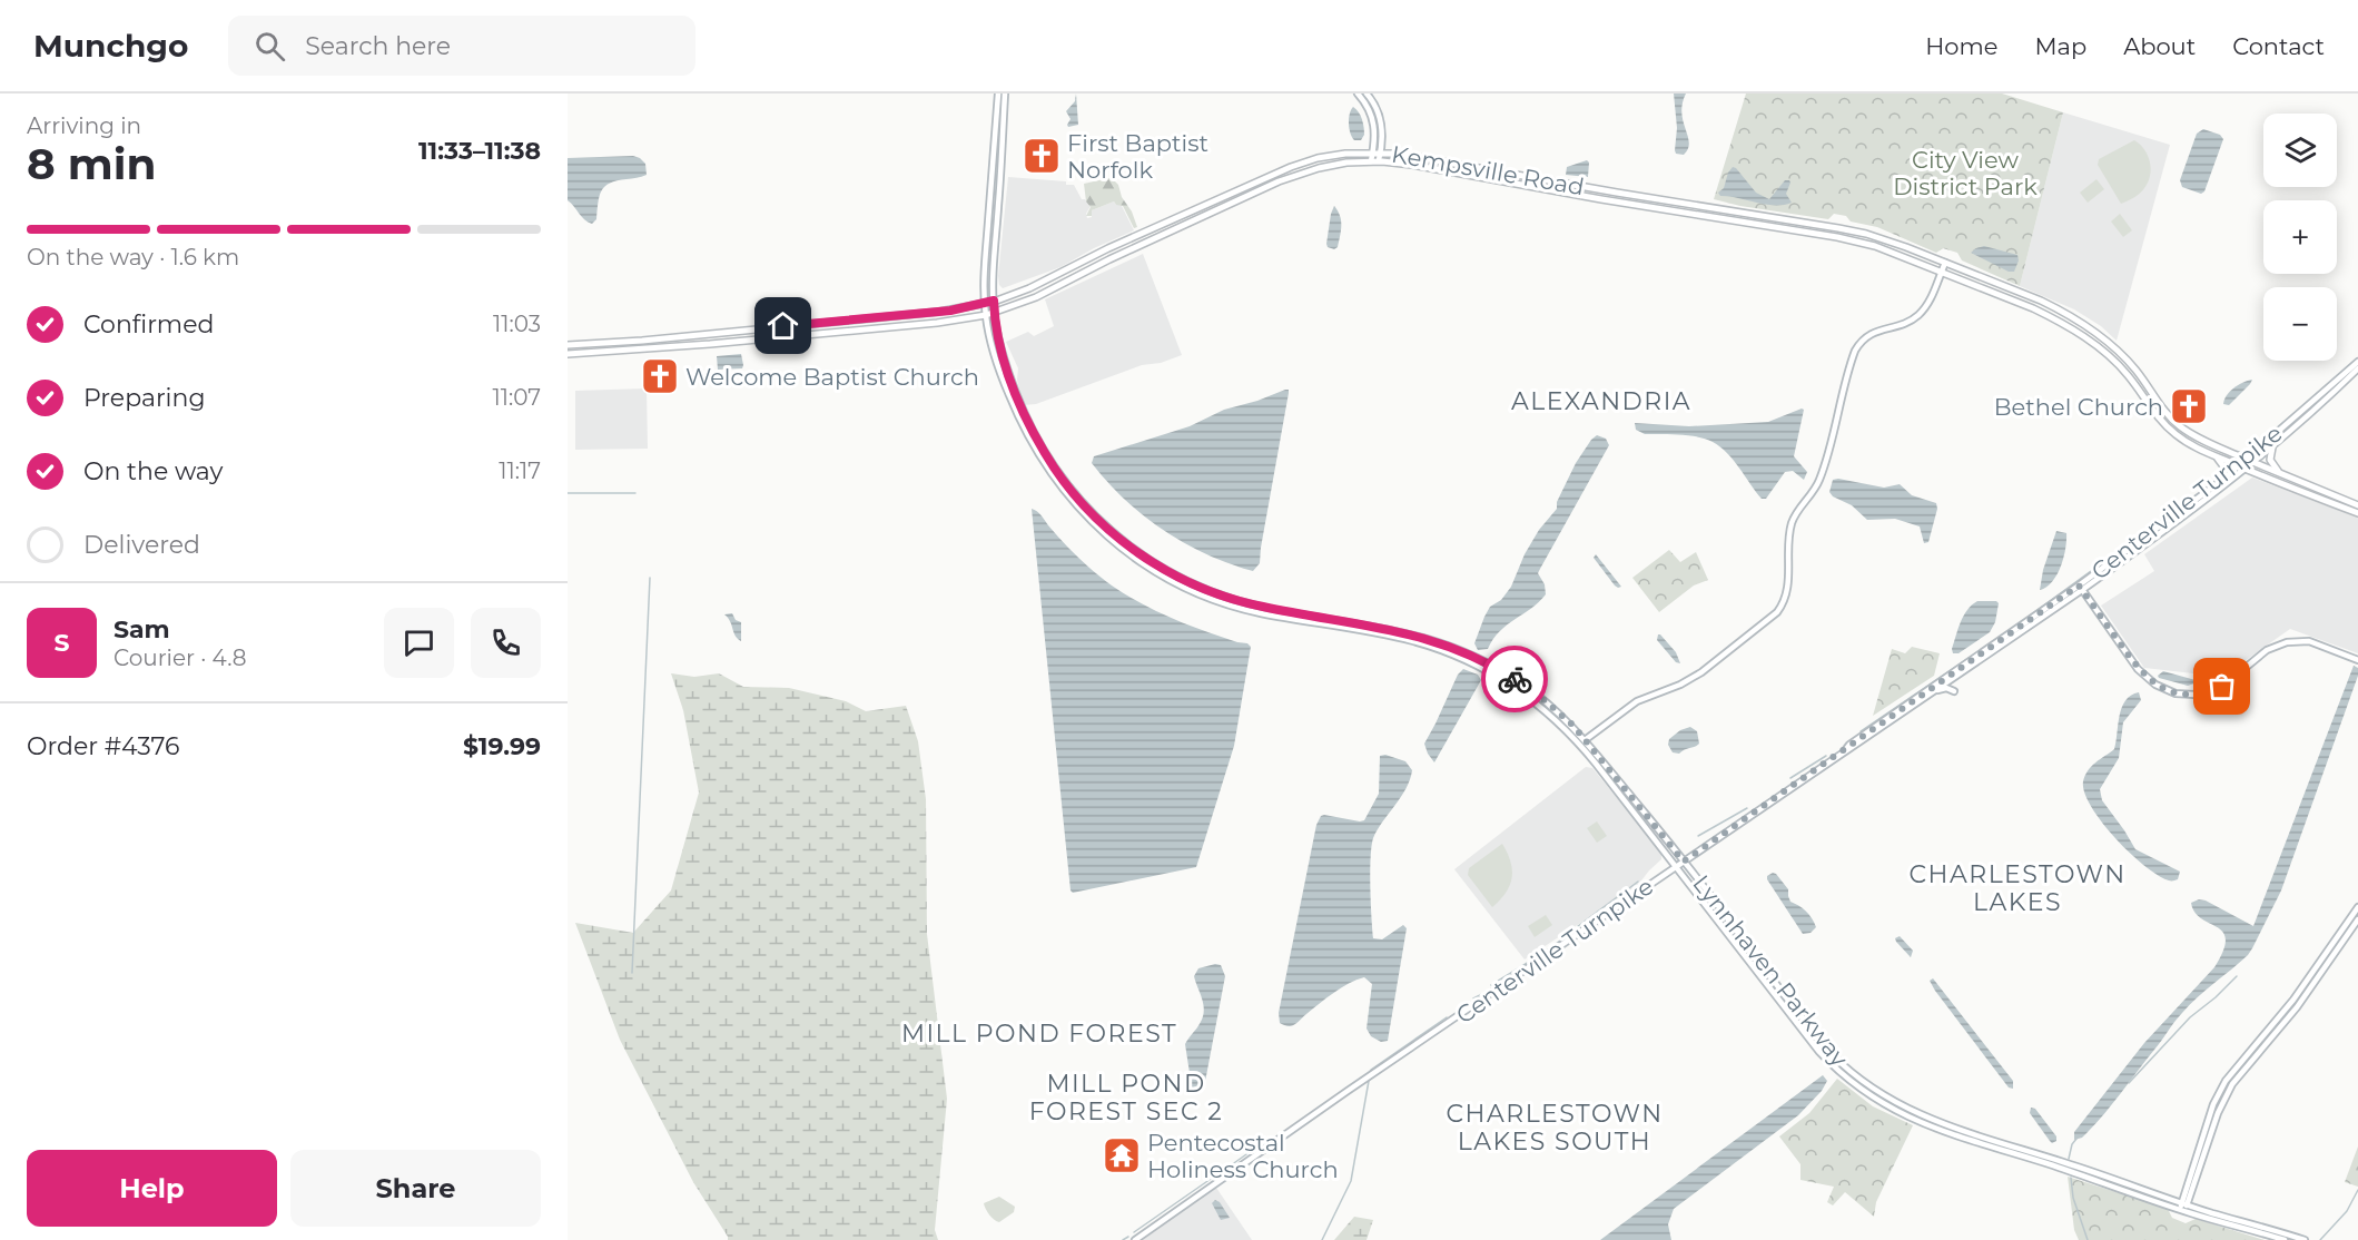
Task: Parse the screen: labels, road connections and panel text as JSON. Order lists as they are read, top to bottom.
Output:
{
  "streets": {
    "main road": ["Kempsville Road", "Centerville Turnpike", "Lynnhaven Parkway"]
  },
  "crossings": [
    ["Kempsville Road", "Centerville Turnpike"],
    ["Kempsville Road", "Lynnhaven Parkway"],
    ["Centerville Turnpike", "Lynnhaven Parkway"]
  ],
  "districts": [
    "ALEXANDRIA",
    "CHARLESTOWN LAKES",
    "MILL POND FOREST",
    "MILL POND FOREST SEC 2",
    "CHARLESTOWN LAKES SOUTH"
  ],
  "parks": ["City View District Park"],
  "places": {
    "church": ["First Baptist Norfolk", "Welcome Baptist Church", "Bethel Church"],
    "temple": ["Pentecostal Holiness Church"]
  },
  "page": {
    "header": "Munchgo",
    "search": "Search here",
    "nav": [
      "Home",
      "Map",
      "About",
      "Contact"
    ],
    "heading": ["8 min", "Arriving in", "11:33–11:38"],
    "panel": [
      "Sam",
      "Courier · 4.8",
      "Order #4376",
      "$19.99"
    ],
    "map_buttons": ["+", "−"],
    "bar": "On the way · 1.6 km",
    "list": [
      ["Confirmed", "11:03"],
      ["Preparing", "11:07"],
      ["On the way", "11:17"],
      "Delivered"
    ],
    "round": "S",
    "buttons": ["Help", "Share"]
  }
}
